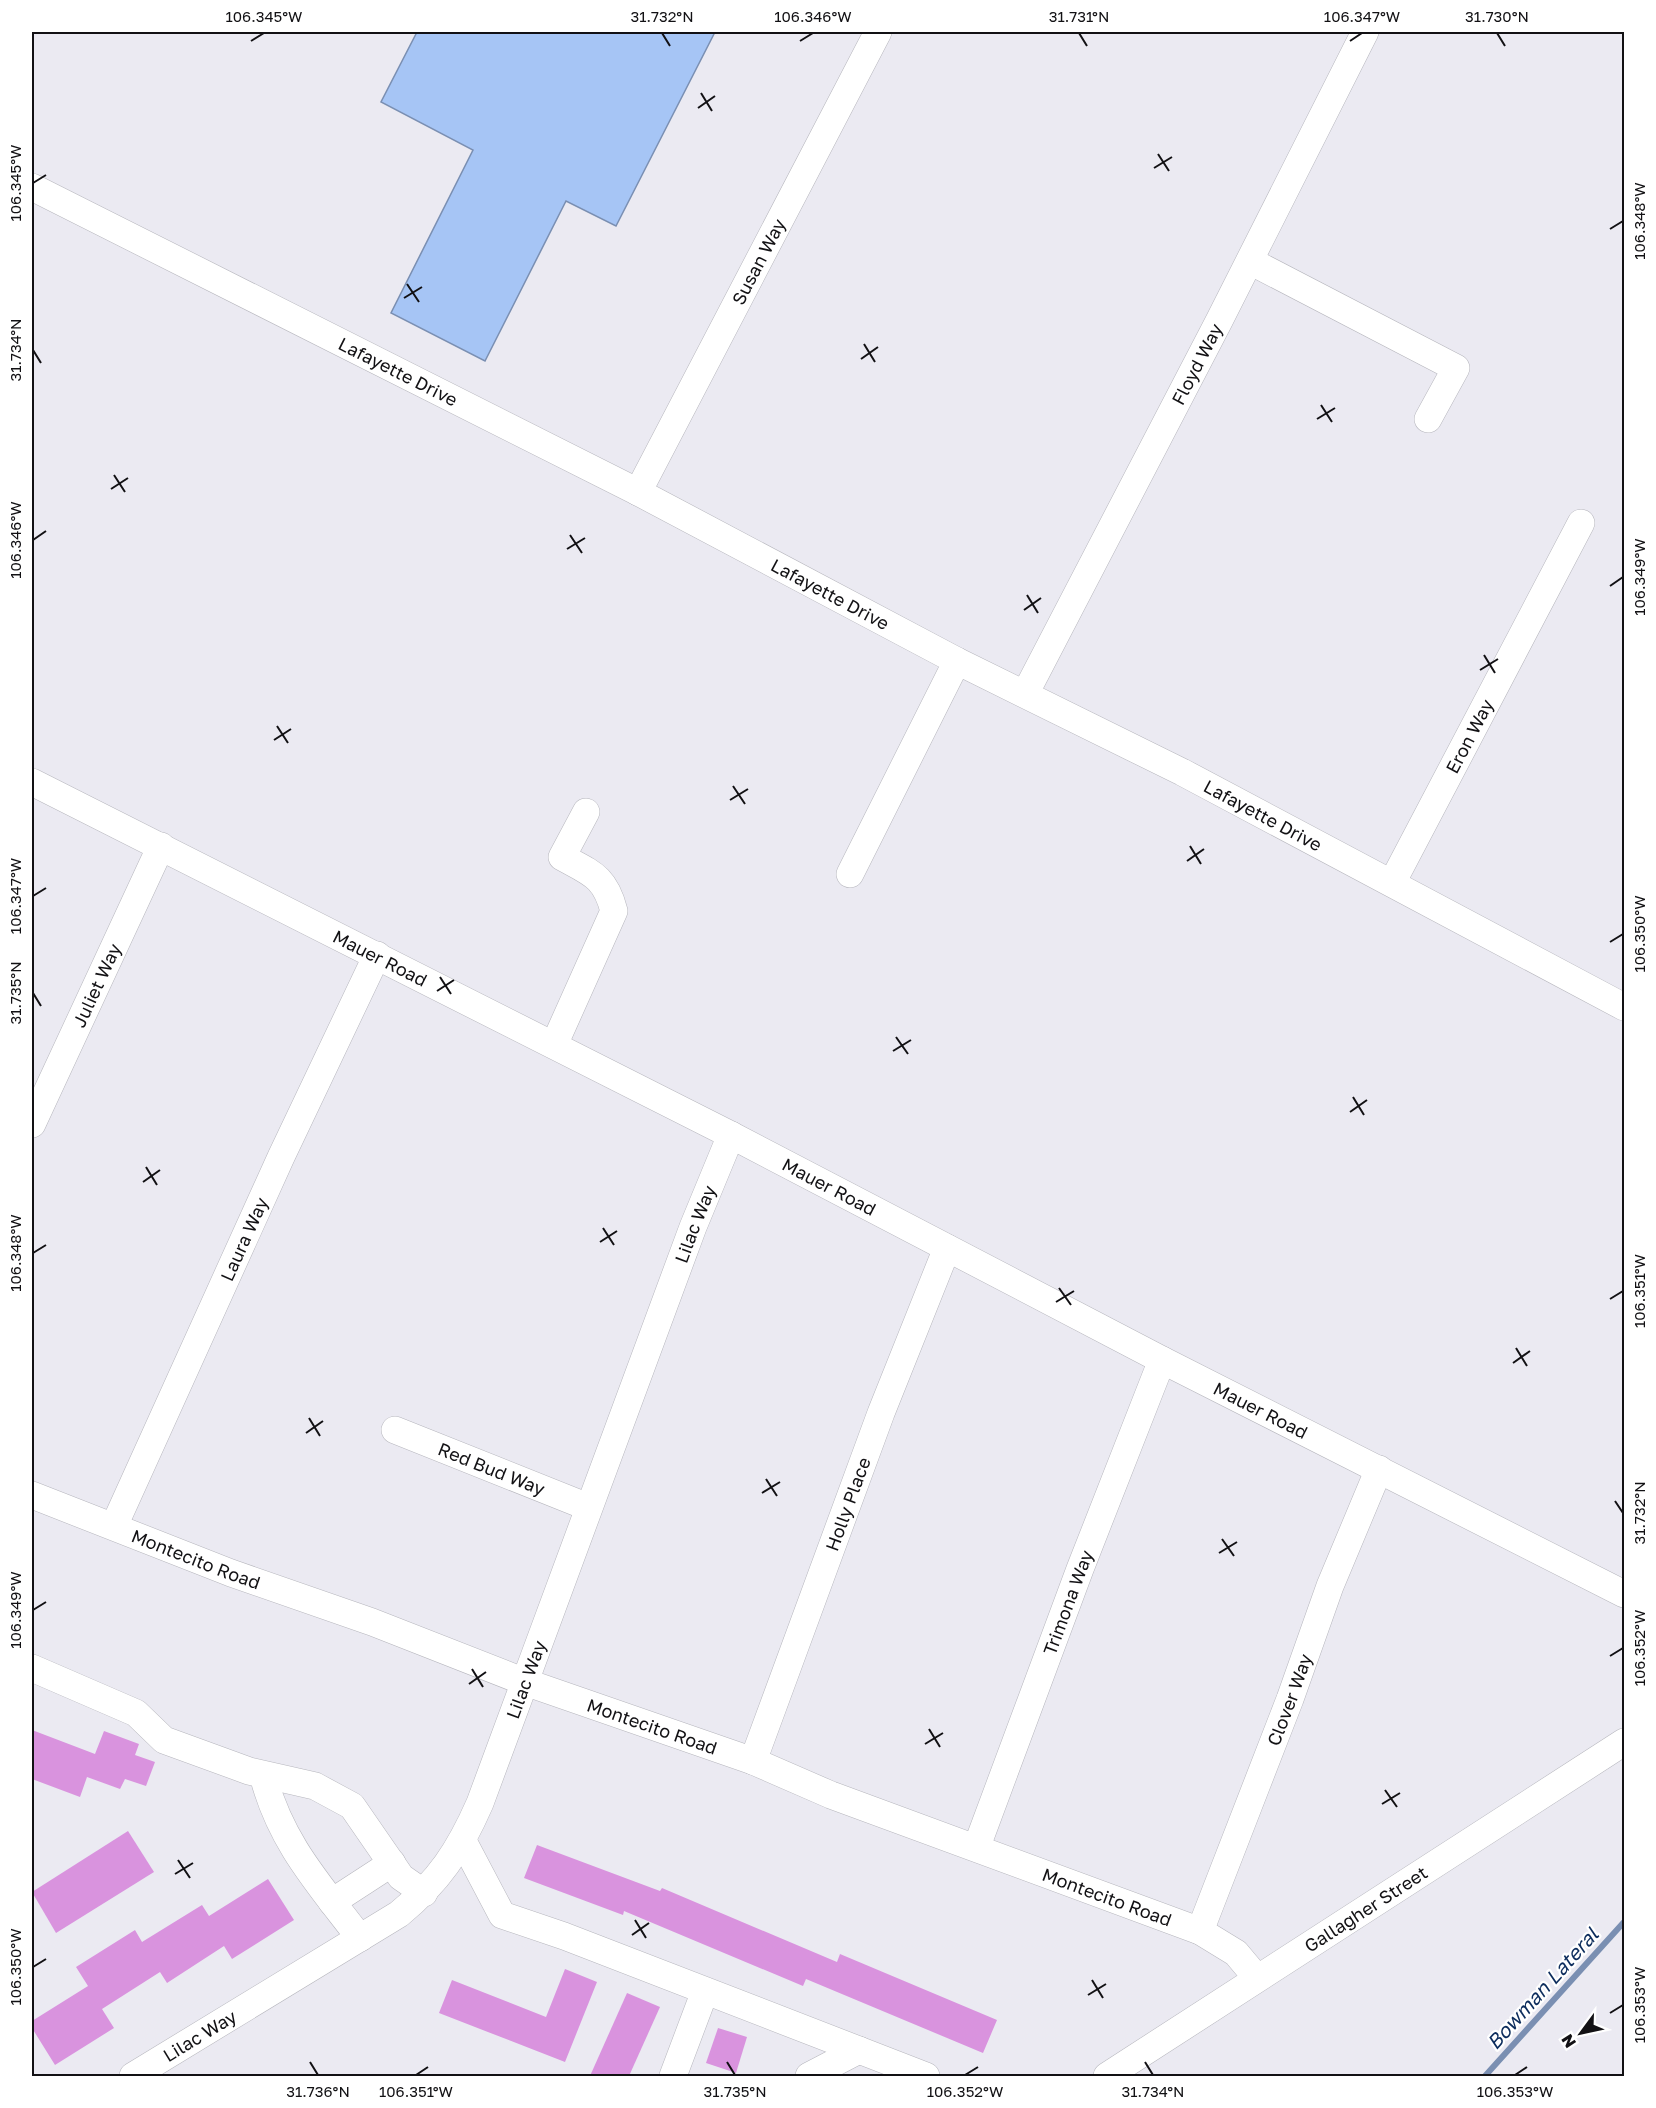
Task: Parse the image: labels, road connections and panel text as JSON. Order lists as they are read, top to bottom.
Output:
{
  "streets": {
    "street": [
      "Susan Way",
      "Floyd Way",
      "Lafayette Drive",
      "Eron Way",
      "Mauer Road",
      "Juliet Way",
      "Lilac Way",
      "Laura Way",
      "Red Bud Way",
      "Holly Place",
      "Montecito Road",
      "Trimona Way",
      "Clover Way",
      "Gallagher Street"
    ]
  },
  "crossings": [
    ["Susan Way", "Lafayette Drive"],
    ["Floyd Way", "Lafayette Drive"],
    ["Lafayette Drive", "Eron Way"],
    ["Mauer Road", "Juliet Way"],
    ["Mauer Road", "Lilac Way"],
    ["Mauer Road", "Laura Way"],
    ["Mauer Road", "Holly Place"],
    ["Mauer Road", "Trimona Way"],
    ["Mauer Road", "Clover Way"],
    ["Lilac Way", "Red Bud Way"],
    ["Lilac Way", "Montecito Road"],
    ["Laura Way", "Montecito Road"],
    ["Holly Place", "Montecito Road"],
    ["Montecito Road", "Trimona Way"],
    ["Montecito Road", "Clover Way"],
    ["Montecito Road", "Gallagher Street"]
  ],
  "water": ["Bowman Lateral"],
  "north": "bottom left",
  "coordinates": [
    "106.345°W",
    "31.732°N",
    "106.346°W",
    "31.731°N",
    "106.347°W",
    "31.730°N",
    "106.348°W",
    "31.734°N",
    "106.349°W",
    "106.350°W",
    "31.735°N",
    "106.351°W",
    "106.352°W",
    "106.353°W",
    "31.736°N"
  ]
}
